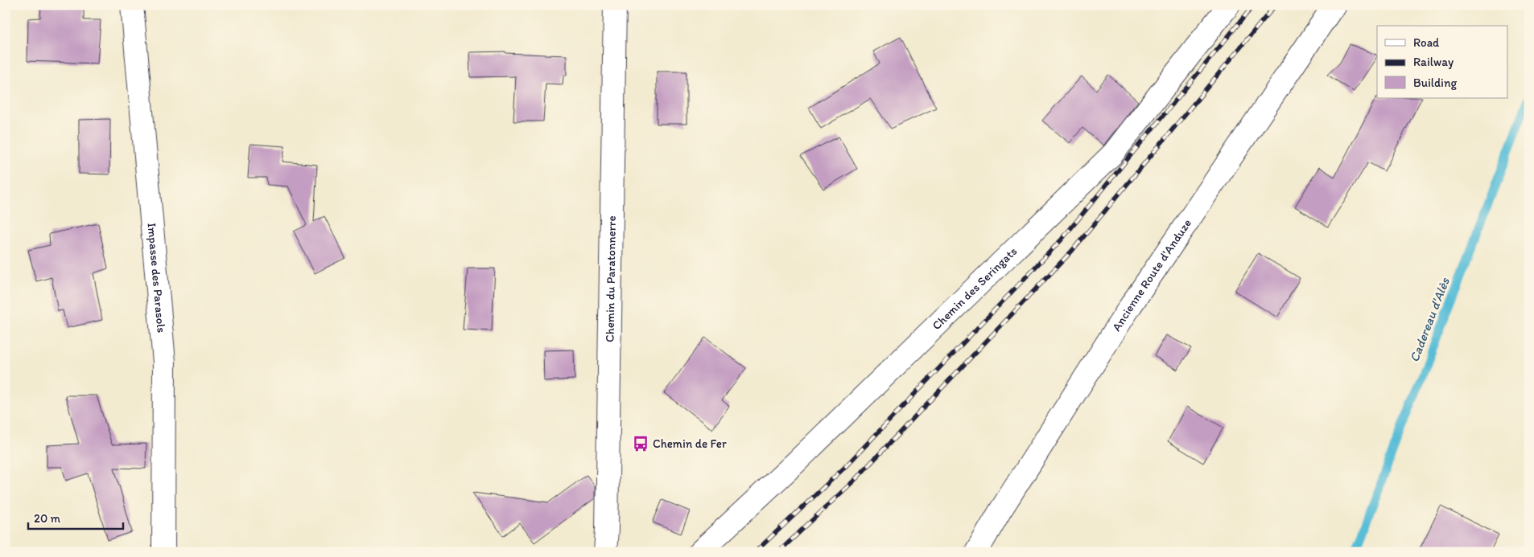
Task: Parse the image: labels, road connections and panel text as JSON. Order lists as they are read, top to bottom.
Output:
{
  "streets": {
    "street": [
      "Ancienne Route d'Anduze",
      "Impasse des Parasols",
      "Chemin du Paratonnerre",
      "Chemin des Seringats"
    ]
  },
  "water": ["Cadereau d'Alès"],
  "places": {
    "bus stop": ["Chemin de Fer"]
  },
  "legend": ["Road", "Railway", "Building"],
  "scale_bar": "20 m"
}
